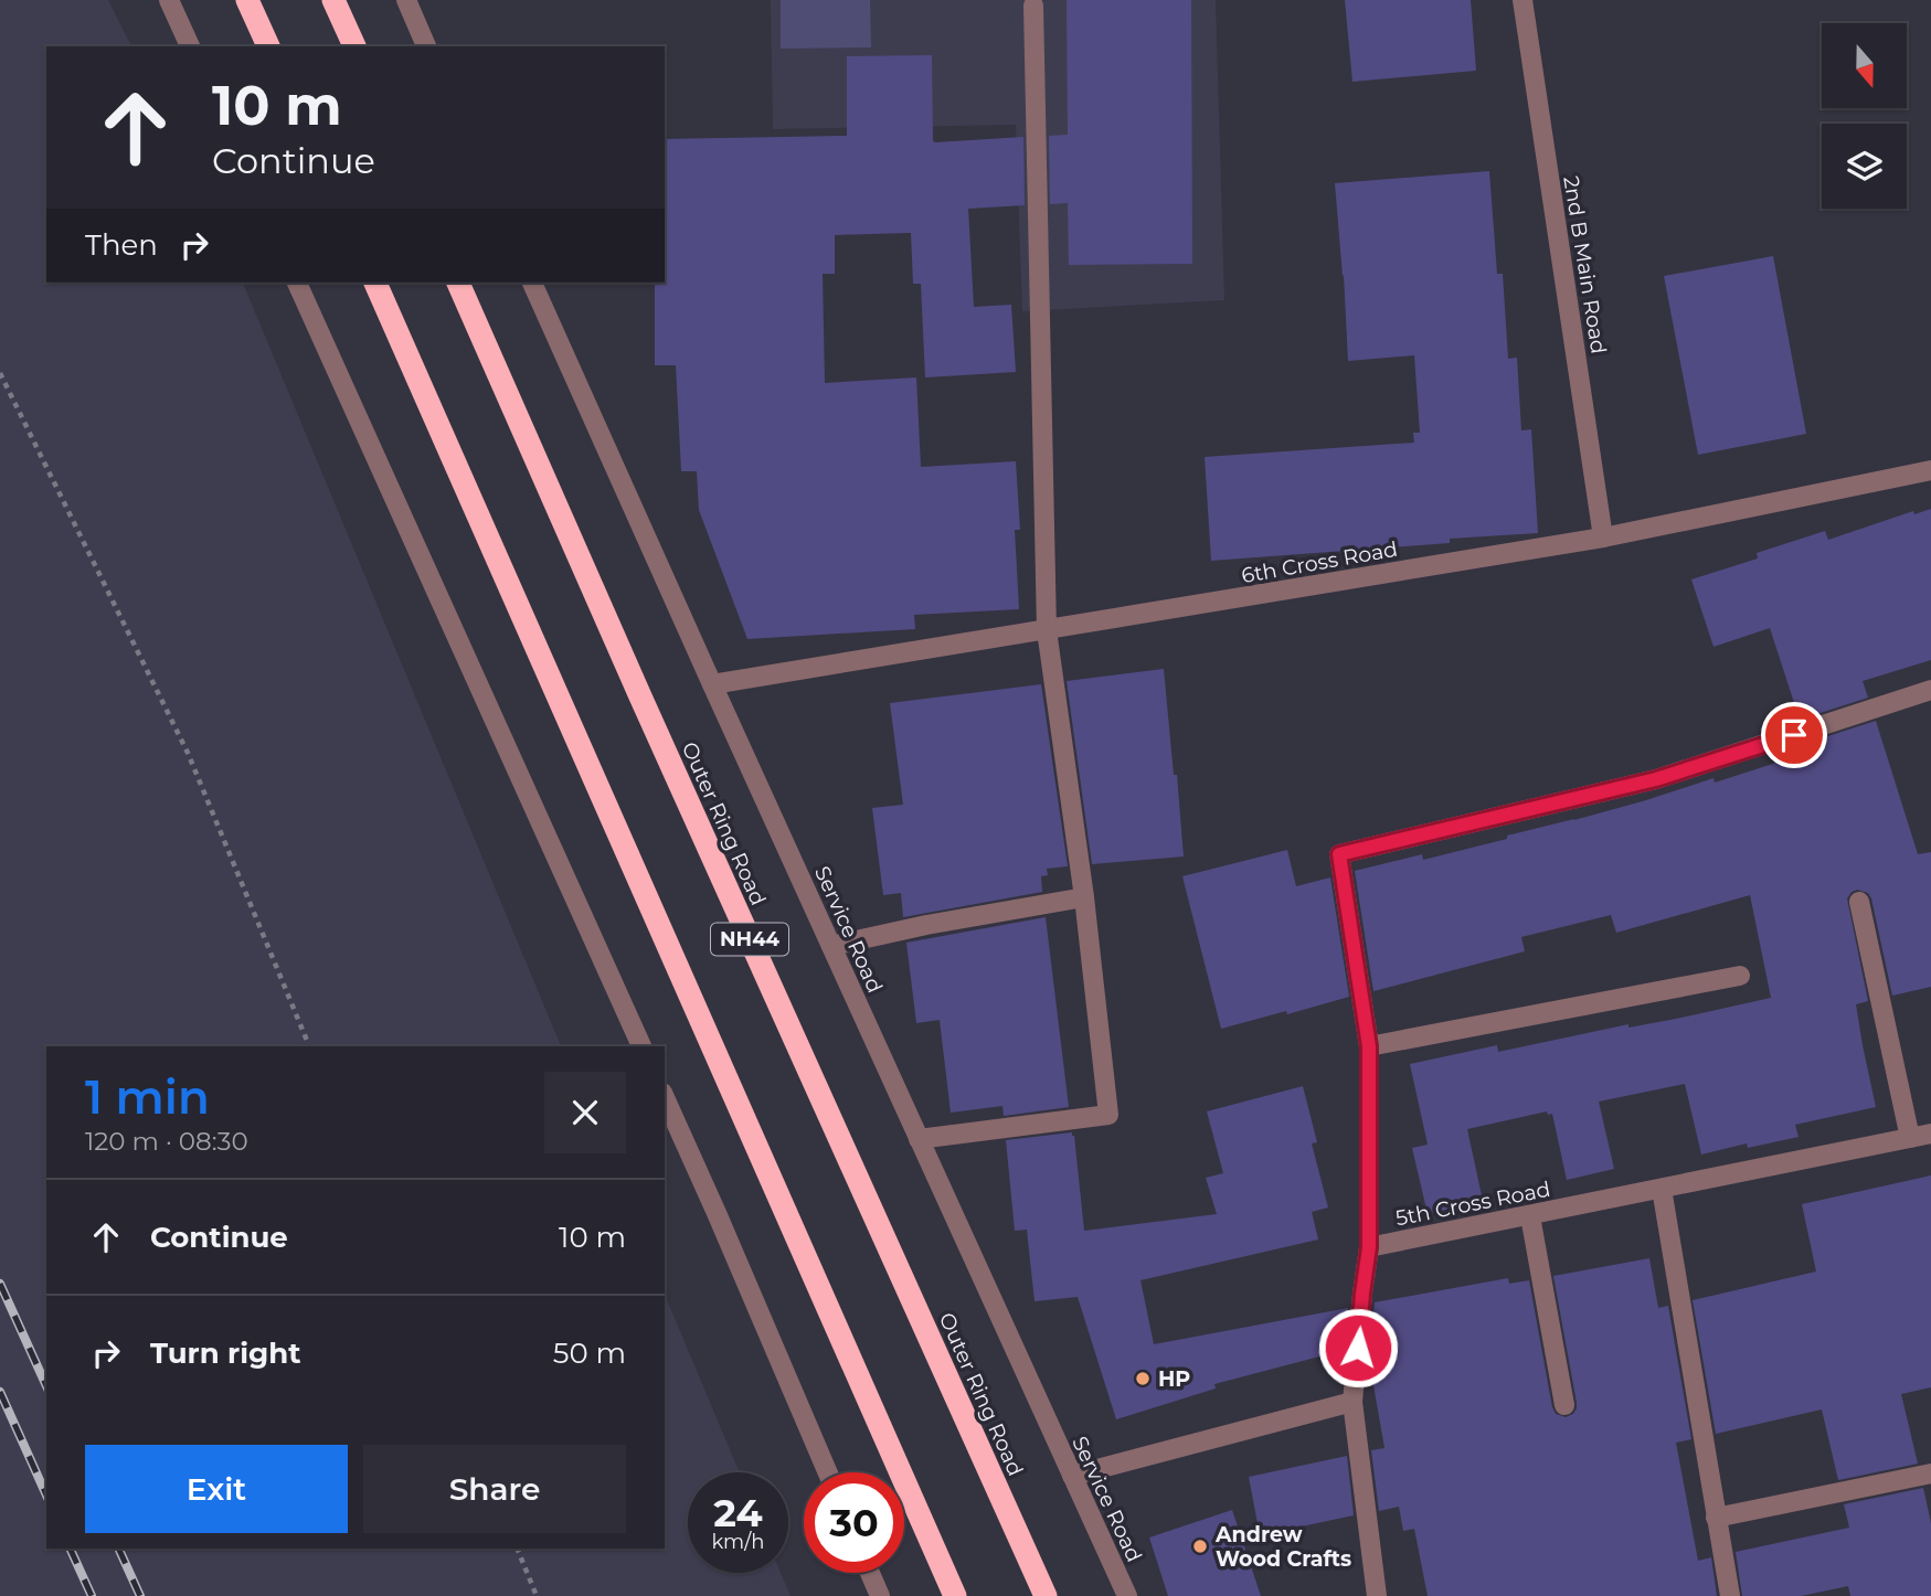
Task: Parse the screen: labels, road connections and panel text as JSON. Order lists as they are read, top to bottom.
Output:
{
  "streets": {
    "highway": ["Outer Ring Road", "NH44"],
    "street": [
      "2nd B Main Road",
      "6th Cross Road",
      "Service Road",
      "5th Cross Road"
    ]
  },
  "crossings": [
    ["2nd B Main Road", "6th Cross Road"],
    ["6th Cross Road", "Service Road"]
  ],
  "places": ["HP", "Andrew Wood Crafts"],
  "north": "bottom",
  "page": {
    "turn": ["10 m", "Continue"],
    "then": "Then",
    "heading": ["1 min", "120 m · 08:30"],
    "list": [
      {
        "name": "Continue",
        "value": "10 m"
      },
      {
        "name": "Turn right",
        "value": "50 m"
      }
    ],
    "buttons": ["Exit", "Share"],
    "speed": "24 km/h",
    "limit": "30"
  }
}
